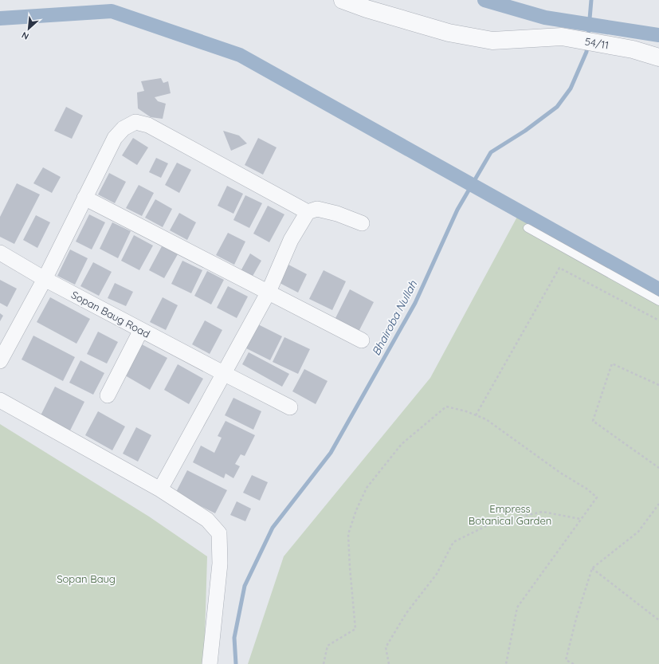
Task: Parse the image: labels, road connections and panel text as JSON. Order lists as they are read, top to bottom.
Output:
{
  "streets": {
    "street": ["54/11", "Sopan Baug Road"]
  },
  "water": ["Bhairoba Nullah"],
  "parks": ["Empress Botanical Garden", "Sopan Baug"],
  "north": "bottom left"
}
